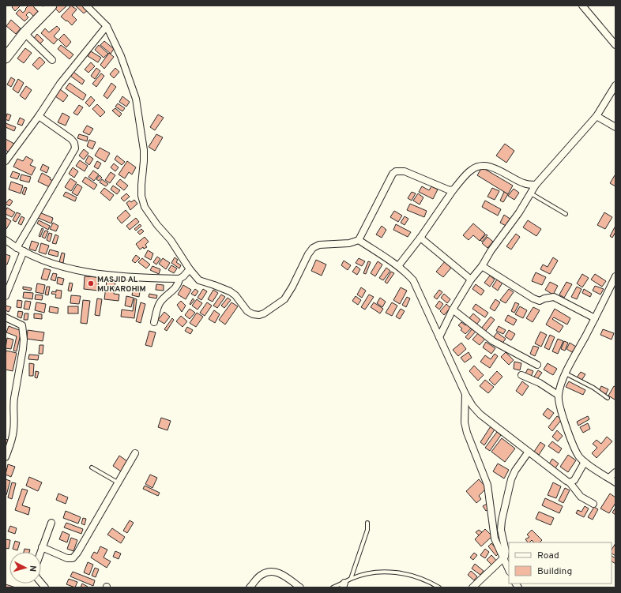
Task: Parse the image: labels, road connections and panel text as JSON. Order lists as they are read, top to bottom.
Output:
{
  "places": ["MASJID AL MUKAROHIM"],
  "legend": ["Road", "Building"],
  "north": "right"
}
